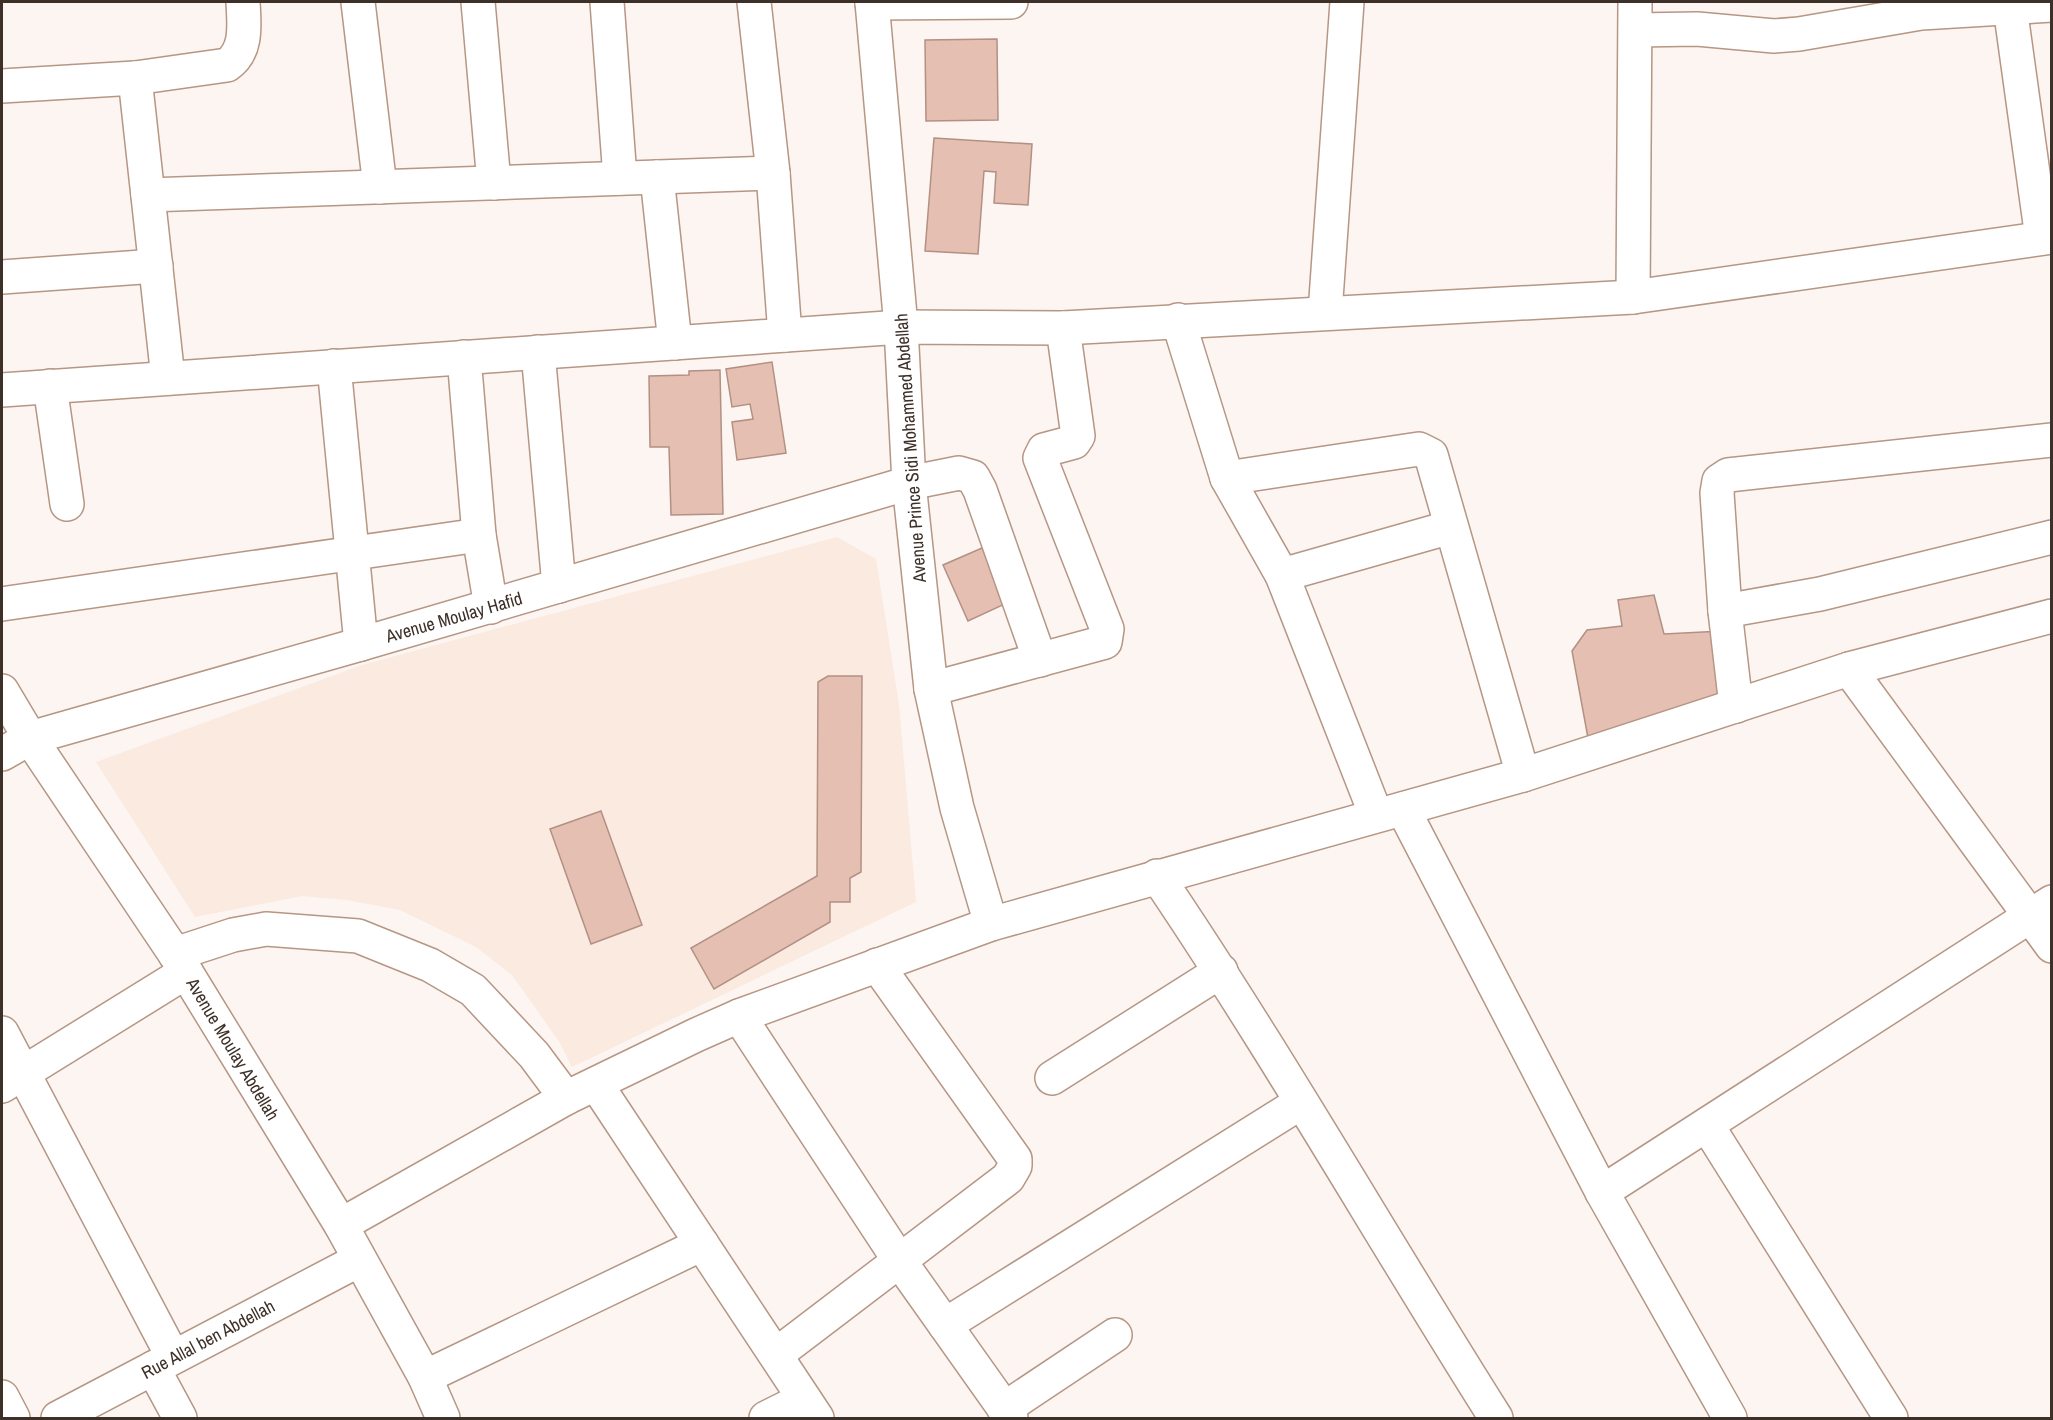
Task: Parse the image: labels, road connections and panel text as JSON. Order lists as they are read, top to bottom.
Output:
{
  "streets": {
    "street": [
      "Avenue Prince Sidi Mohammed Abdellah",
      "Avenue Moulay Hafid",
      "Avenue Moulay Abdellah",
      "Rue Allal ben Abdellah"
    ]
  },
  "crossings": [
    ["Avenue Prince Sidi Mohammed Abdellah", "Avenue Moulay Hafid"],
    ["Avenue Moulay Hafid", "Avenue Moulay Abdellah"],
    ["Avenue Moulay Abdellah", "Rue Allal ben Abdellah"]
  ]
}
